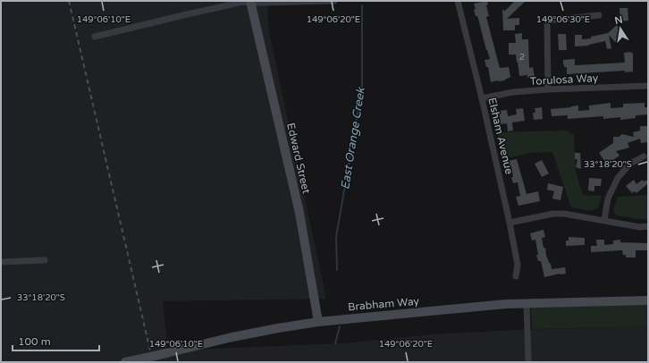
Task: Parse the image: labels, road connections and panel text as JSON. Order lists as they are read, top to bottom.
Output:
{
  "streets": {
    "main road": ["Edward Street", "Brabham Way"],
    "street": ["Torulosa Way", "Elsham Avenue"]
  },
  "crossings": [
    ["Torulosa Way", "Elsham Avenue"],
    ["Edward Street", "Brabham Way"]
  ],
  "water": ["East Orange Creek"],
  "house_numbers": ["2"],
  "scale_bar": "100 m",
  "north": "top",
  "coordinates": [
    "149°06'10\"E",
    "149°06'20\"E",
    "149°06'30\"E",
    "33°18'20\"S"
  ]
}
